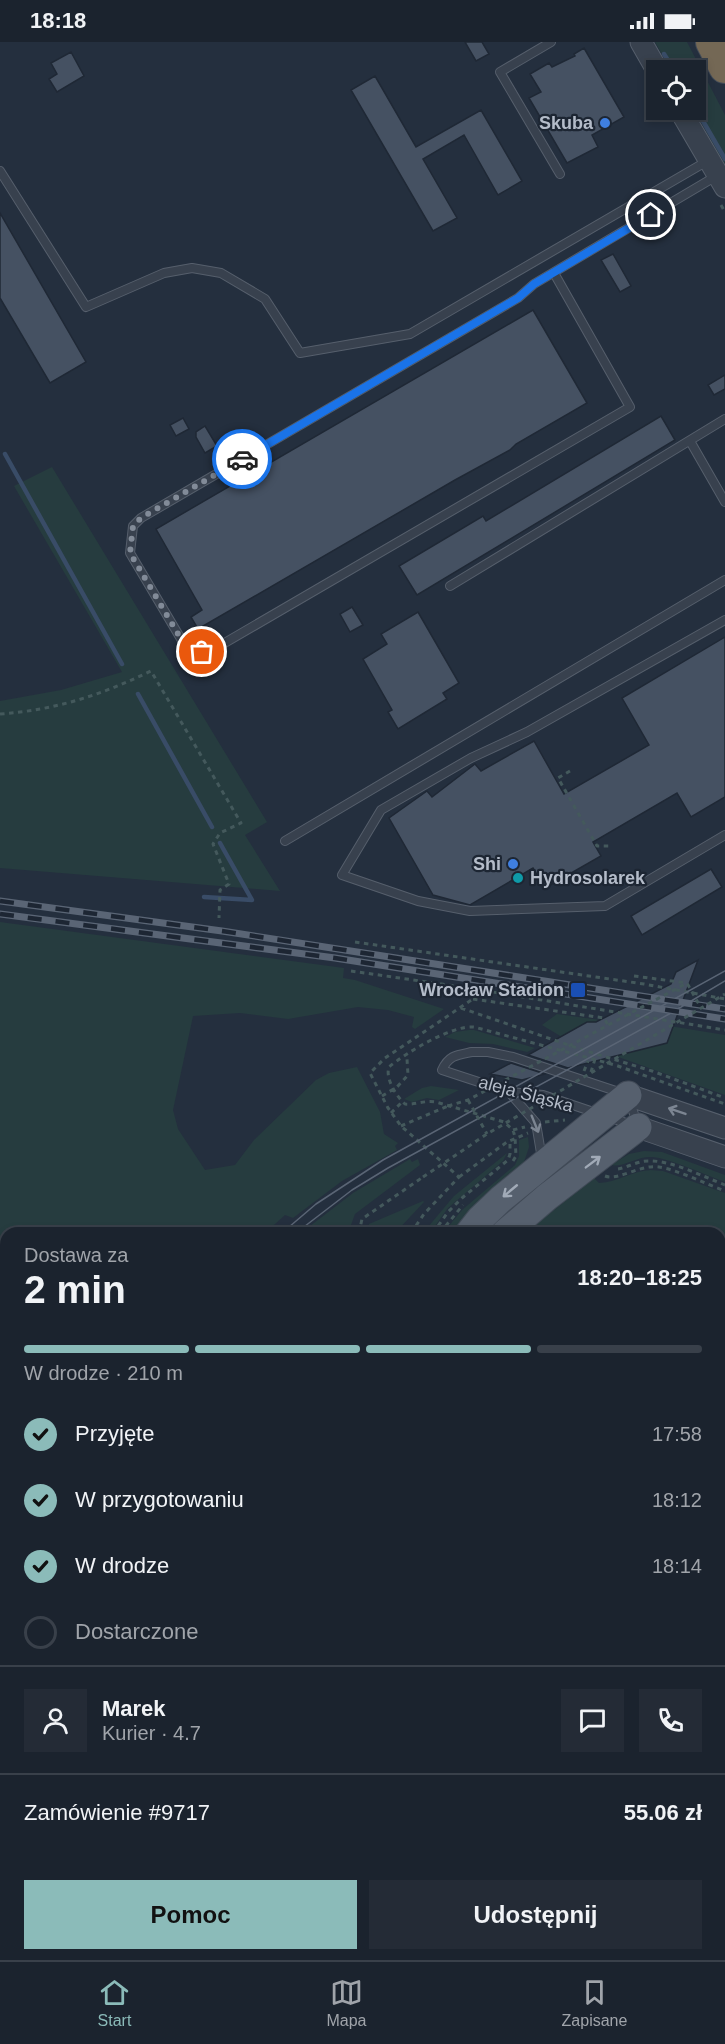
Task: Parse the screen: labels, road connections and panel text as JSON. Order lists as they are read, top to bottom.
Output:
{
  "streets": {
    "street": ["aleja Śląska"]
  },
  "places": {
    "other": ["Skuba", "Shi", "Hydrosolarek"],
    "transit": ["Wrocław Stadion"]
  },
  "page": {
    "status": "18:18",
    "heading": ["2 min", "Dostawa za", "18:20–18:25"],
    "panel": [
      "Marek",
      "Kurier · 4.7",
      "Zamówienie #9717",
      "55.06 zł"
    ],
    "bar": "W drodze · 210 m",
    "list": [
      ["Przyjęte", "17:58"],
      ["W przygotowaniu", "18:12"],
      ["W drodze", "18:14"],
      "Dostarczone"
    ],
    "buttons": ["Pomoc", "Udostępnij"],
    "tabs": ["Start", "Mapa", "Zapisane"]
  }
}
